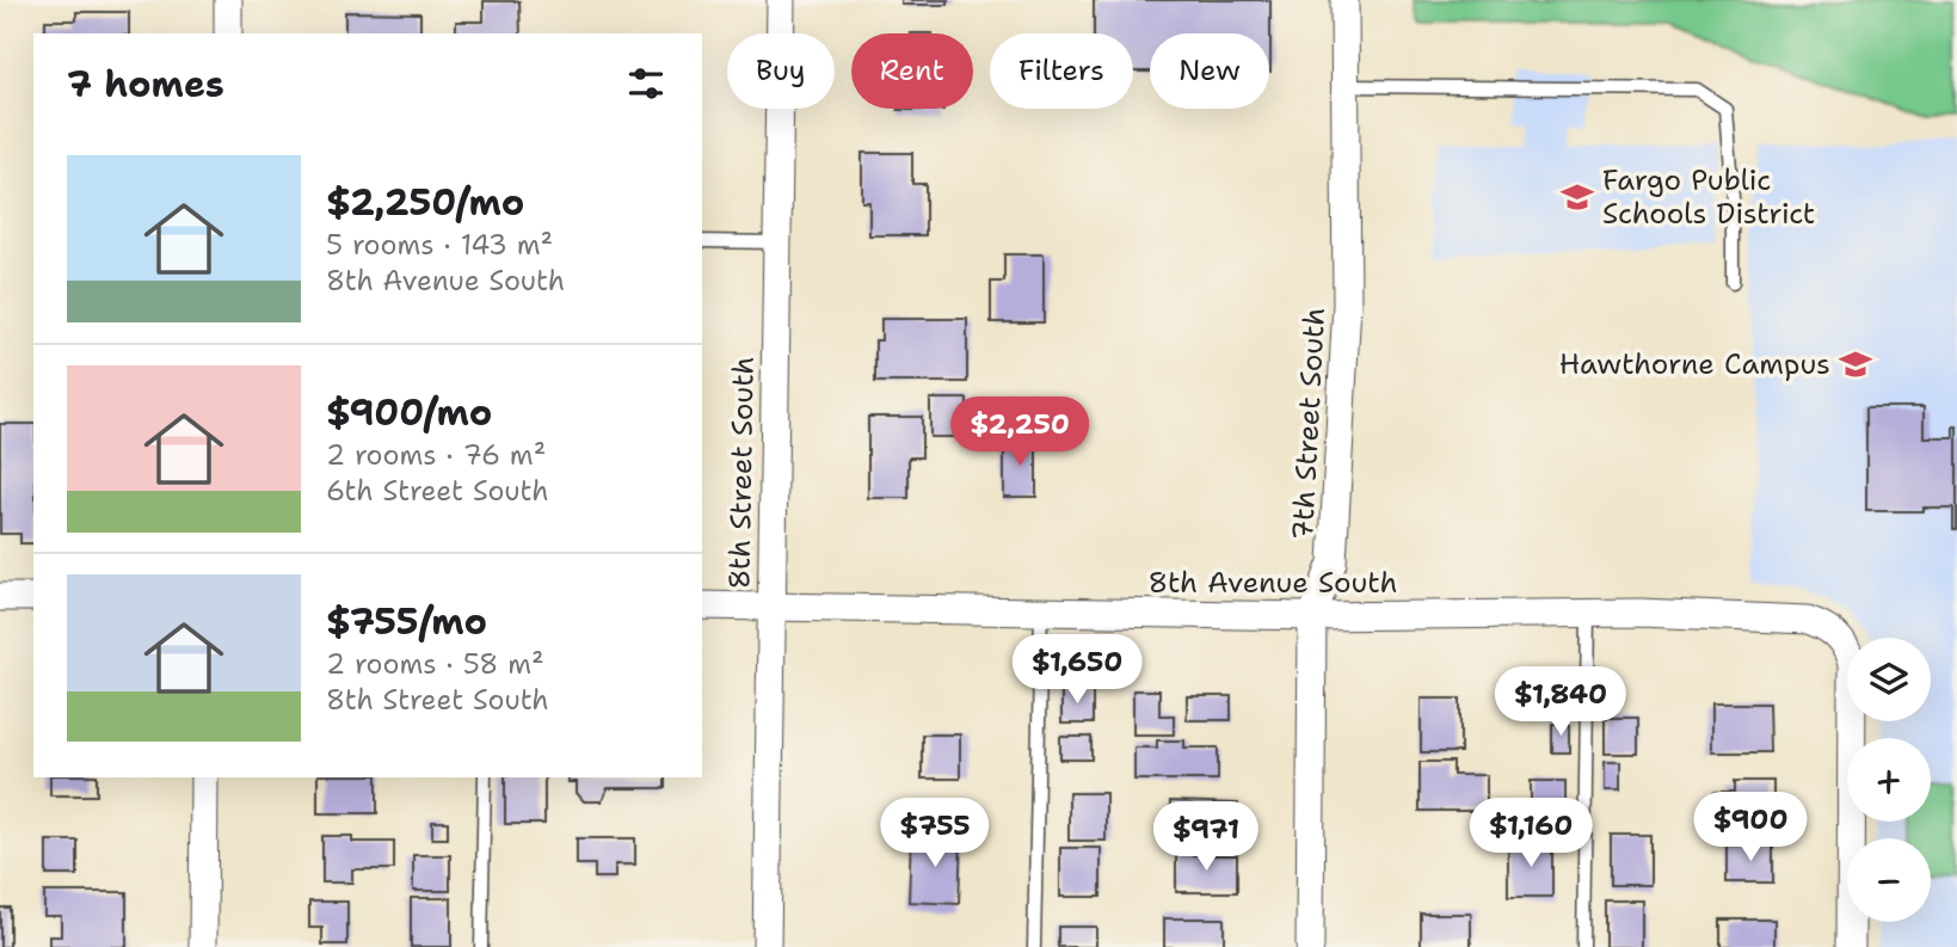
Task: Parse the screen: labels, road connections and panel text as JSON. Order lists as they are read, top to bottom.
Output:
{
  "streets": {
    "street": ["7th Street South", "8th Street South", "8th Avenue South"]
  },
  "crossings": [
    ["7th Street South", "8th Avenue South"],
    ["8th Street South", "8th Avenue South"]
  ],
  "places": {
    "school or university": ["Fargo Public Schools District", "Hawthorne Campus"]
  },
  "page": {
    "chip": [
      "Buy",
      "Rent",
      "Filters",
      "New"
    ],
    "heading": "7 homes",
    "list": [
      {
        "name": "$2,250/mo",
        "note": "5 rooms · 143 m² · 8th Avenue South"
      },
      {
        "name": "$900/mo",
        "note": "2 rooms · 76 m² · 6th Street South"
      },
      {
        "name": "$755/mo",
        "note": "2 rooms · 58 m² · 8th Street South"
      }
    ],
    "price": [
      "$2,250",
      "$1,650",
      "$1,840",
      "$900",
      "$755",
      "$1,160",
      "$971"
    ],
    "map_buttons": ["+", "−"]
  }
}
